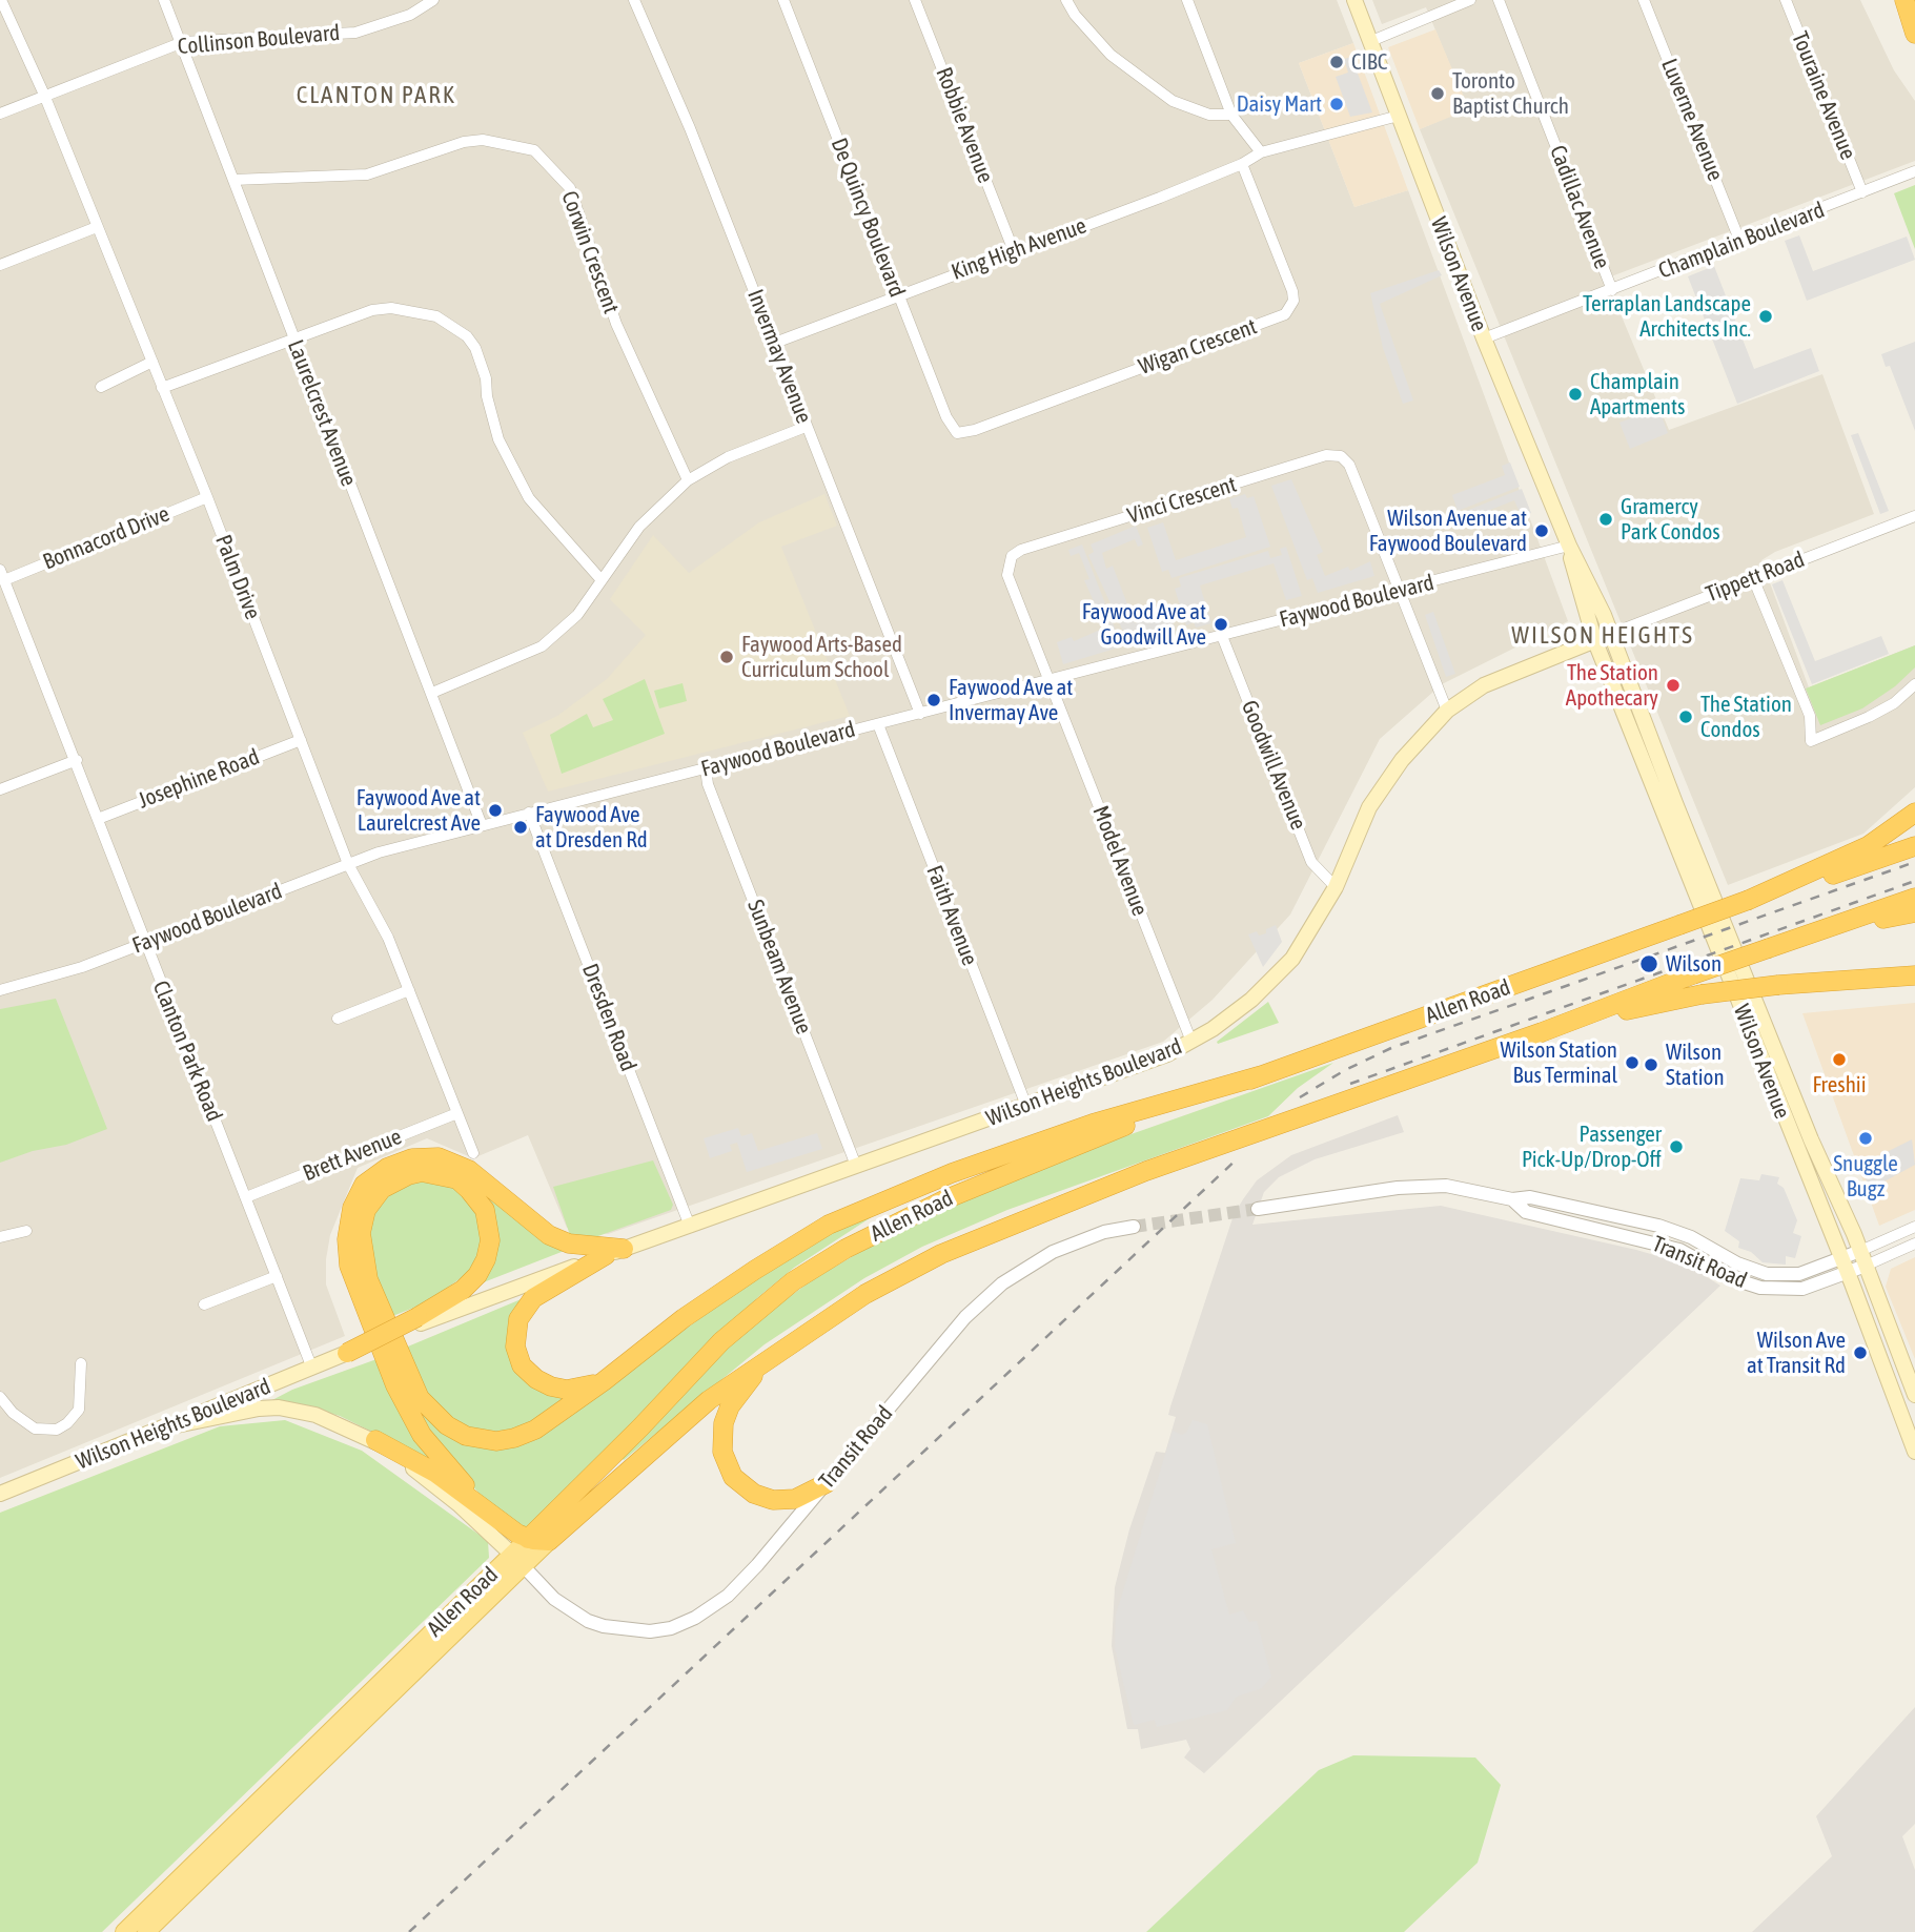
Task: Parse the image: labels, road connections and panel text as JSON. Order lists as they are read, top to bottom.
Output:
{
  "streets": {
    "highway": ["Allen Road"],
    "main road": ["Wilson Avenue", "Tippett Road", "Wilson Heights Boulevard"],
    "street": [
      "Collinson Boulevard",
      "Touraine Avenue",
      "Luverne Avenue",
      "Robbie Avenue",
      "Cadillac Avenue",
      "De Quincy Boulevard",
      "Champlain Boulevard",
      "King High Avenue",
      "Corwin Crescent",
      "Wigan Crescent",
      "Invermay Avenue",
      "Laurelcrest Avenue",
      "Vinci Crescent",
      "Bonnacord Drive",
      "Palm Drive",
      "Faywood Boulevard",
      "Goodwill Avenue",
      "Josephine Road",
      "Model Avenue",
      "Faith Avenue",
      "Sunbeam Avenue",
      "Dresden Road",
      "Clanton Park Road",
      "Brett Avenue",
      "Transit Road"
    ]
  },
  "crossings": [
    ["Collinson Boulevard", "Laurelcrest Avenue"],
    ["Collinson Boulevard", "Palm Drive"],
    ["Touraine Avenue", "Champlain Boulevard"],
    ["Luverne Avenue", "Champlain Boulevard"],
    ["Robbie Avenue", "King High Avenue"],
    ["Cadillac Avenue", "Champlain Boulevard"],
    ["De Quincy Boulevard", "King High Avenue"],
    ["De Quincy Boulevard", "Wigan Crescent"],
    ["Champlain Boulevard", "Wilson Avenue"],
    ["King High Avenue", "Wilson Avenue"],
    ["King High Avenue", "Wigan Crescent"],
    ["King High Avenue", "Invermay Avenue"],
    ["Corwin Crescent", "Laurelcrest Avenue"],
    ["Wilson Avenue", "Tippett Road"],
    ["Wilson Avenue", "Faywood Boulevard"],
    ["Wilson Avenue", "Wilson Heights Boulevard"],
    ["Wilson Avenue", "Transit Road"],
    ["Invermay Avenue", "Faywood Boulevard"],
    ["Laurelcrest Avenue", "Faywood Boulevard"],
    ["Vinci Crescent", "Faywood Boulevard"],
    ["Vinci Crescent", "Model Avenue"],
    ["Bonnacord Drive", "Palm Drive"],
    ["Bonnacord Drive", "Clanton Park Road"],
    ["Palm Drive", "Faywood Boulevard"],
    ["Palm Drive", "Josephine Road"],
    ["Palm Drive", "Brett Avenue"],
    ["Tippett Road", "Wilson Heights Boulevard"],
    ["Faywood Boulevard", "Goodwill Avenue"],
    ["Faywood Boulevard", "Model Avenue"],
    ["Faywood Boulevard", "Faith Avenue"],
    ["Faywood Boulevard", "Sunbeam Avenue"],
    ["Faywood Boulevard", "Dresden Road"],
    ["Faywood Boulevard", "Clanton Park Road"],
    ["Goodwill Avenue", "Wilson Heights Boulevard"],
    ["Josephine Road", "Clanton Park Road"],
    ["Model Avenue", "Wilson Heights Boulevard"],
    ["Faith Avenue", "Wilson Heights Boulevard"],
    ["Sunbeam Avenue", "Wilson Heights Boulevard"],
    ["Allen Road", "Transit Road"],
    ["Dresden Road", "Wilson Heights Boulevard"],
    ["Clanton Park Road", "Wilson Heights Boulevard"],
    ["Clanton Park Road", "Brett Avenue"]
  ],
  "districts": ["CLANTON PARK", "WILSON HEIGHTS"],
  "places": [
    "CIBC",
    "Toronto Baptist Church",
    "Daisy Mart",
    "Terraplan Landscape Architects Inc.",
    "Champlain Apartments",
    "Gramercy Park Condos",
    "Wilson Avenue at Faywood Boulevard",
    "Faywood Ave at Goodwill Ave",
    "Faywood Arts-Based Curriculum School",
    "The Station Apothecary",
    "Faywood Ave at Invermay Ave",
    "The Station Condos",
    "Faywood Ave at Laurelcrest Ave",
    "Faywood Ave at Dresden Rd",
    "Wilson",
    "Freshii",
    "Wilson Station Bus Terminal",
    "Wilson Station",
    "Snuggle Bugz",
    "Passenger Pick-Up/Drop-Off",
    "Wilson Ave at Transit Rd"
  ]
}
